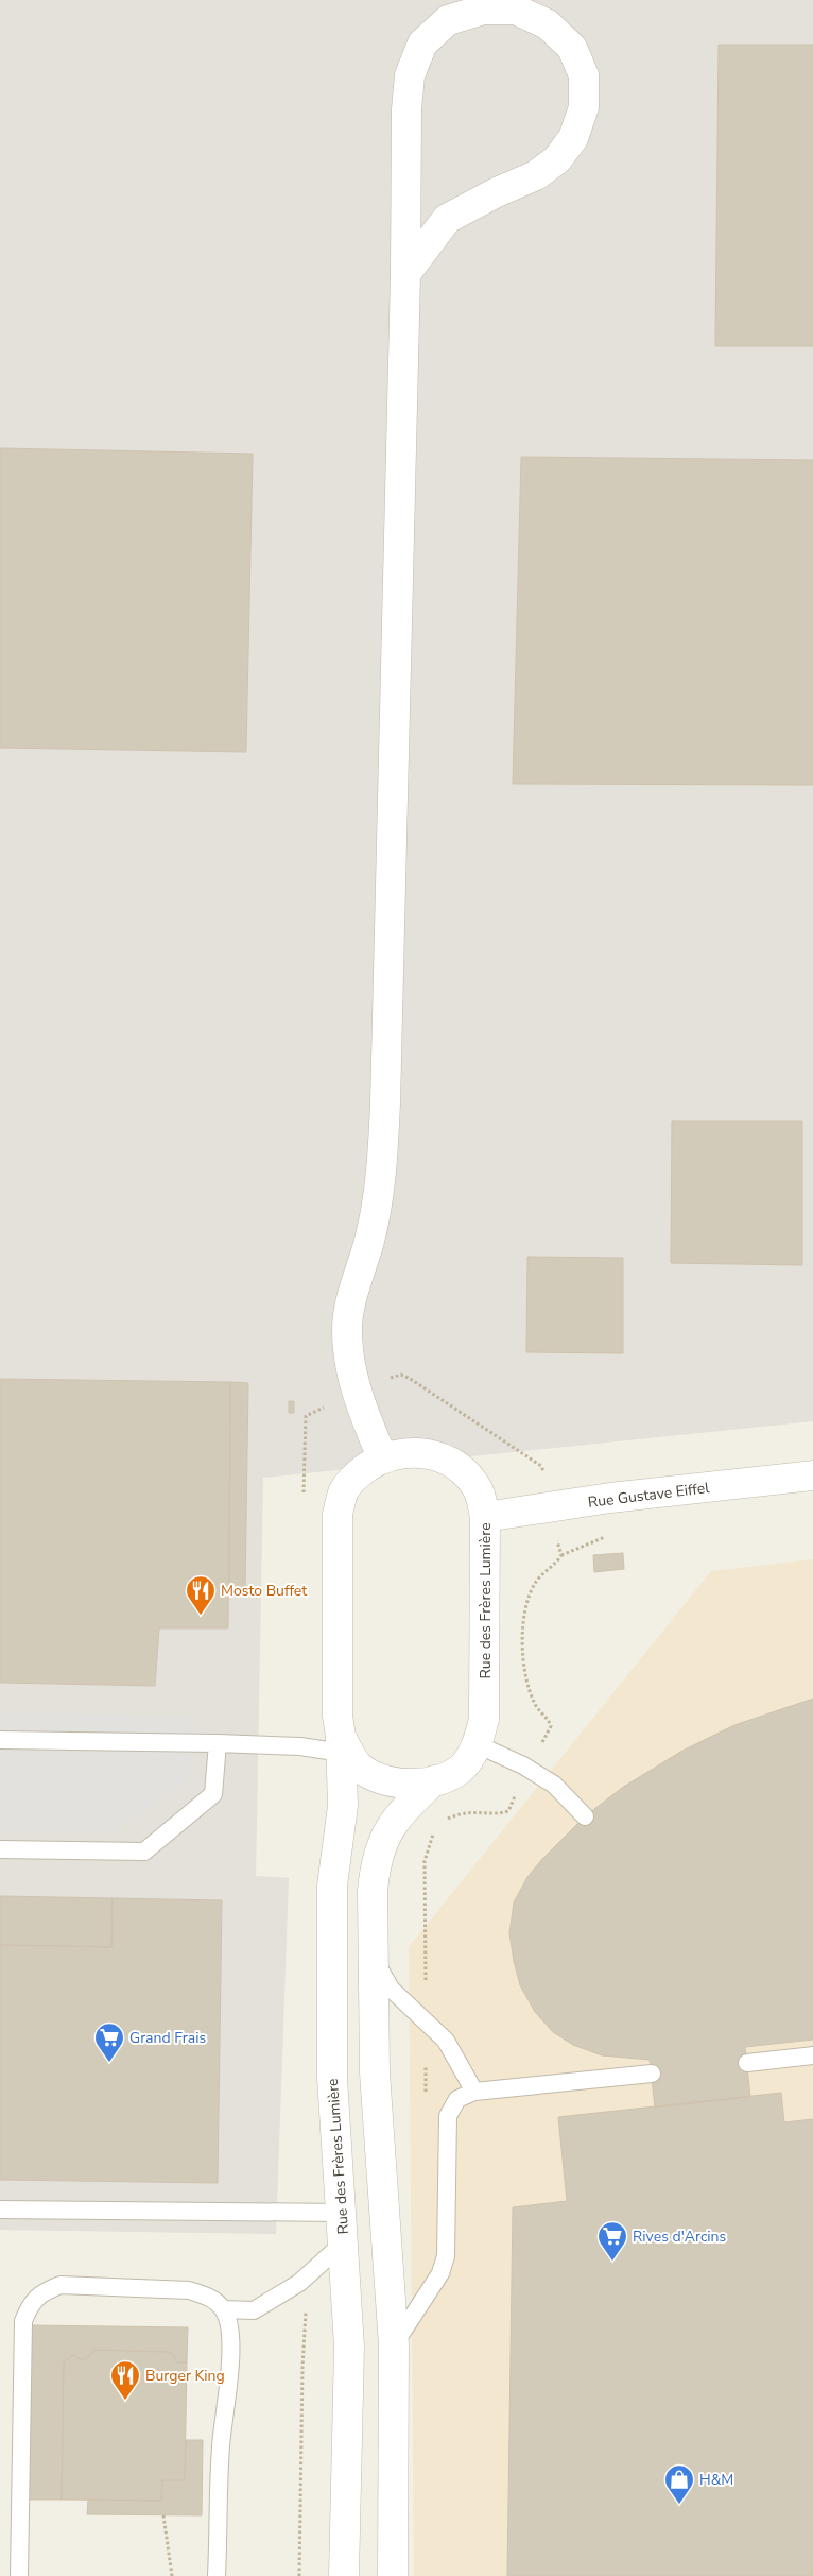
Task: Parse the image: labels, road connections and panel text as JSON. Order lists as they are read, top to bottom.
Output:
{
  "streets": {
    "street": ["Rue Gustave Eiffel", "Rue des Frères Lumière"]
  },
  "crossings": [
    ["Rue Gustave Eiffel", "Rue des Frères Lumière"]
  ],
  "places": {
    "restaurant": ["Mosto Buffet", "Burger King"],
    "supermarket": ["Grand Frais", "Rives d'Arcins"],
    "shop": ["H&M"]
  }
}
